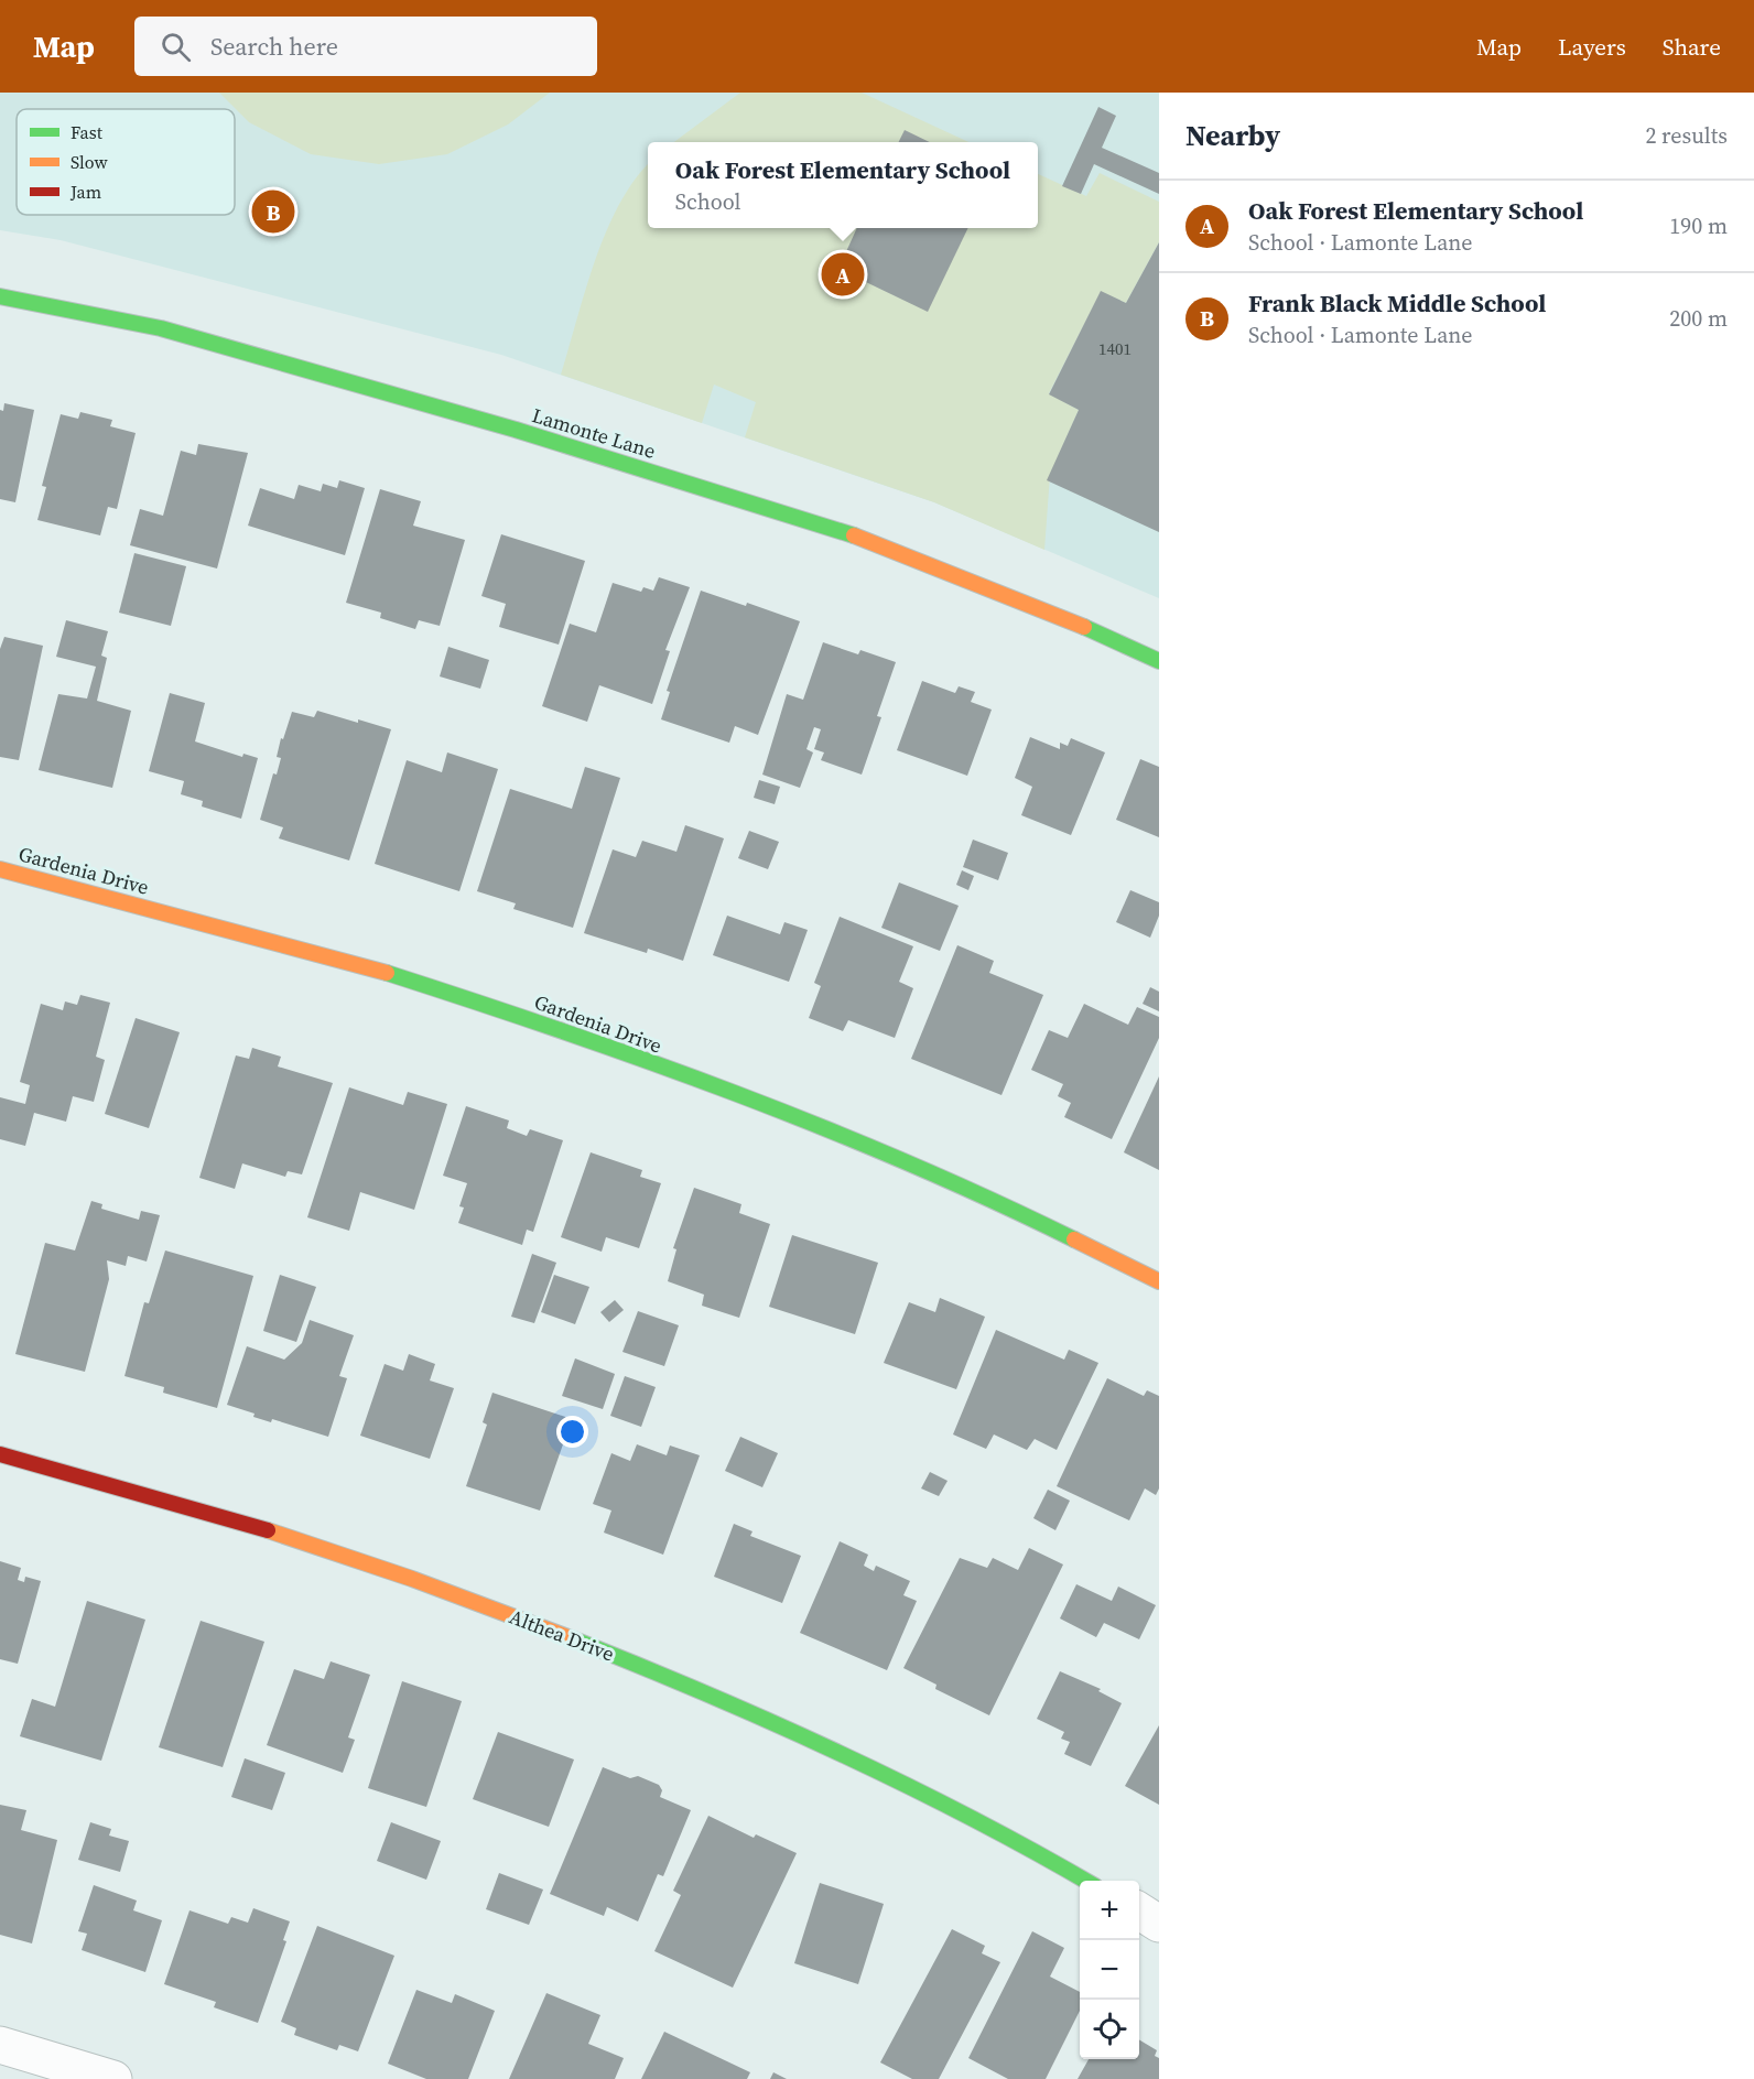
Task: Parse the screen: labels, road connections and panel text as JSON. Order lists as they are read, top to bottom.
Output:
{
  "streets": {
    "street": ["Lamonte Lane", "Gardenia Drive", "Althea Drive"]
  },
  "house_numbers": ["1401"],
  "legend": ["Fast", "Slow", "Jam"],
  "page": {
    "header": "Map",
    "search": "Search here",
    "nav": ["Map", "Layers", "Share"],
    "heading": ["Nearby", "2 results"],
    "popup": ["Oak Forest Elementary School", "School"],
    "list": [
      {
        "mark": "A",
        "name": "Oak Forest Elementary School",
        "note": "School · Lamonte Lane",
        "value": "190 m"
      },
      {
        "mark": "B",
        "name": "Frank Black Middle School",
        "note": "School · Lamonte Lane",
        "value": "200 m"
      }
    ],
    "pins": ["B", "A"],
    "map_buttons": ["+", "−"]
  }
}
